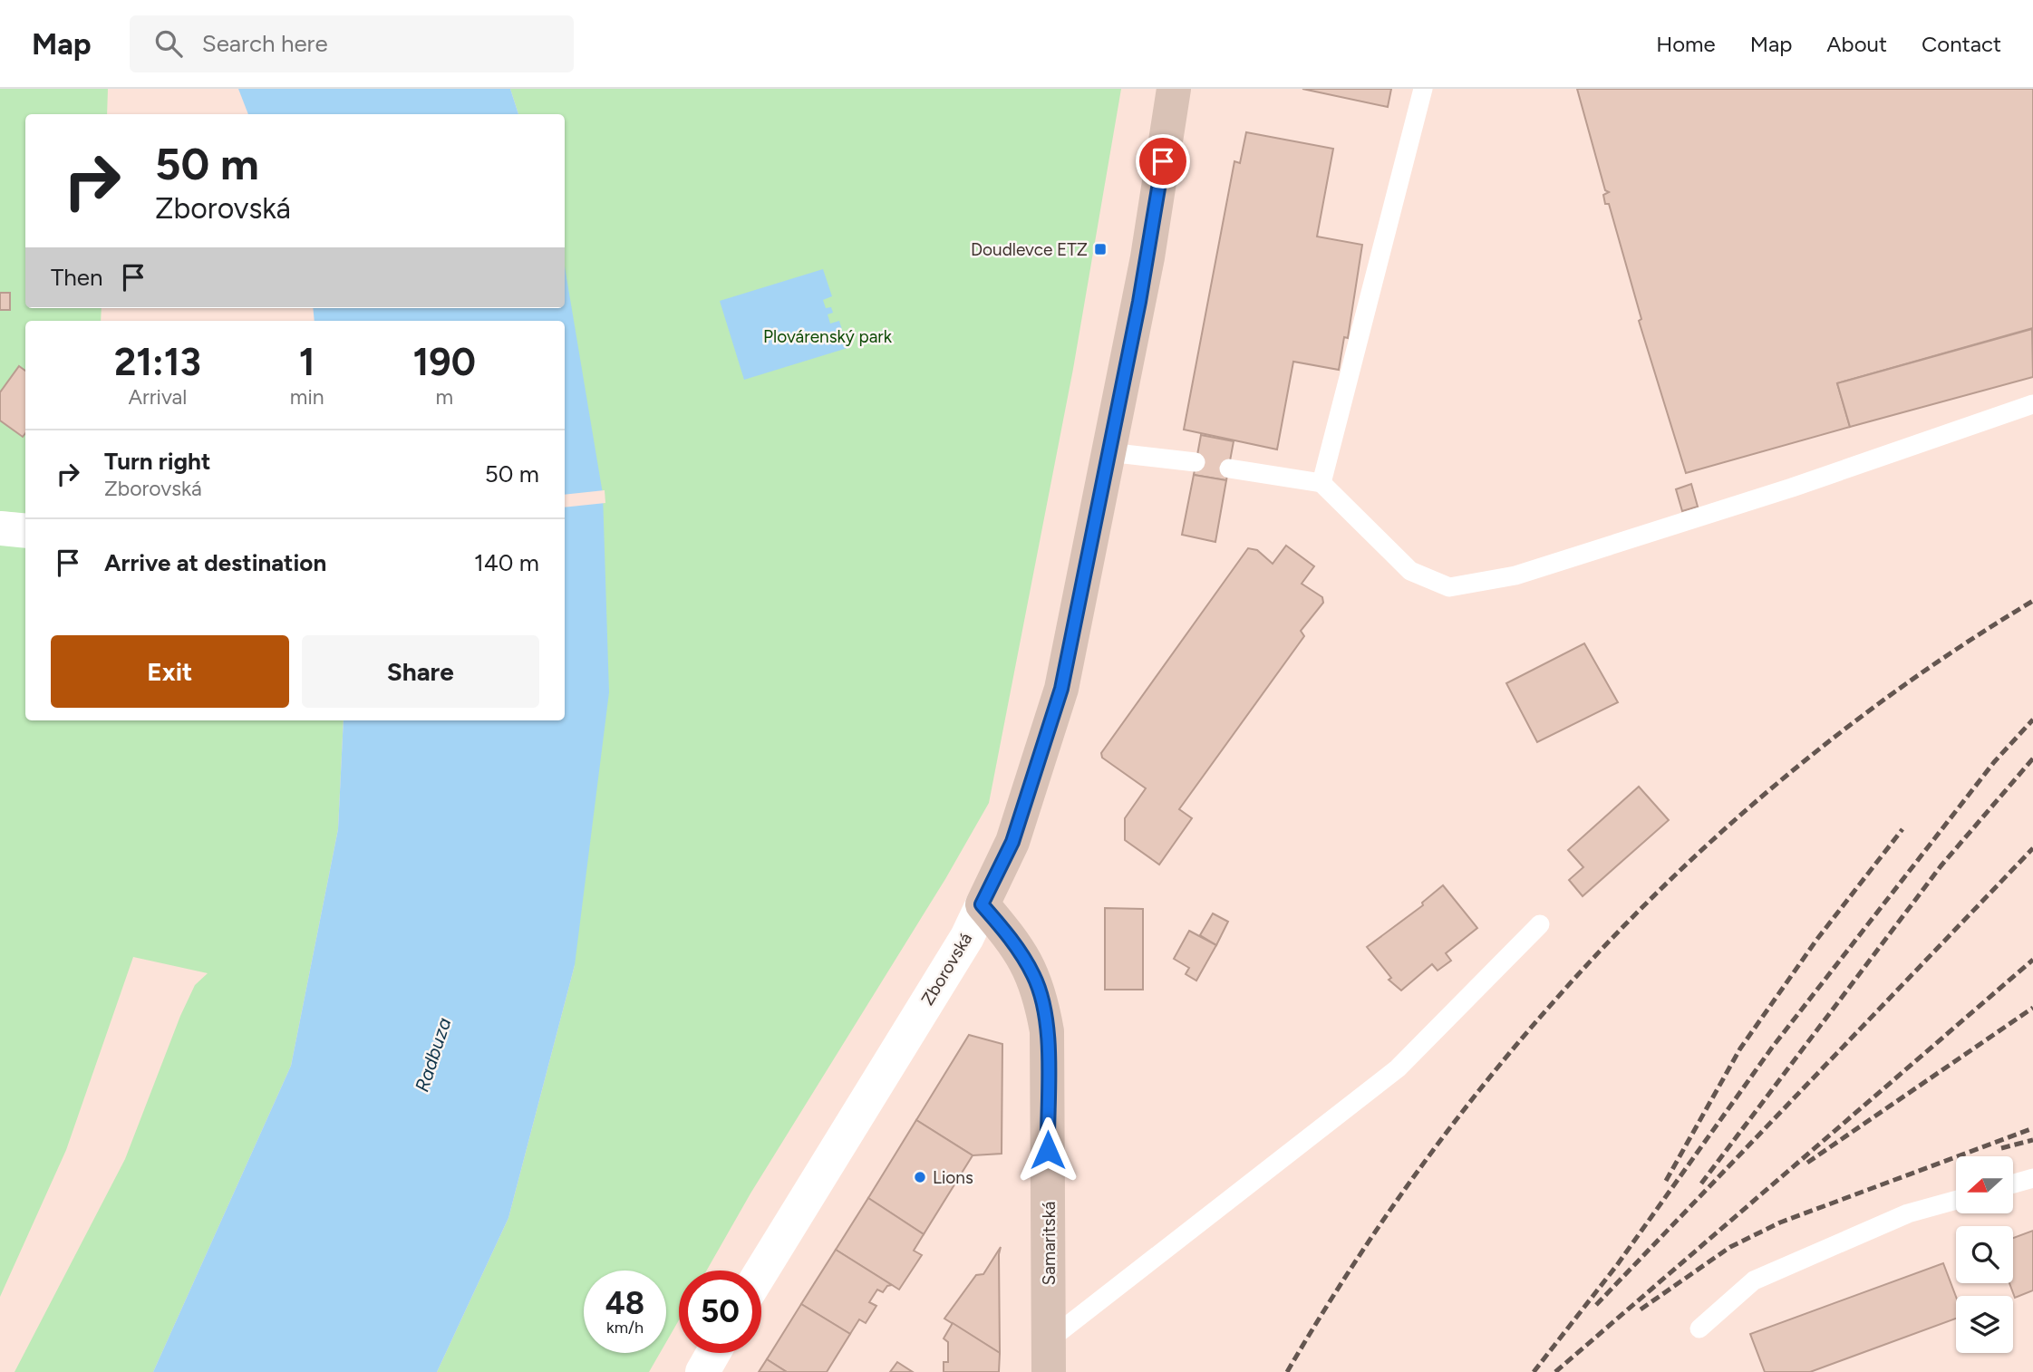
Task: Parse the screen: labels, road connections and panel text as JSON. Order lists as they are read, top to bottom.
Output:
{
  "streets": {
    "main road": ["Zborovská", "Samaritská"]
  },
  "crossings": [
    ["Zborovská", "Samaritská"]
  ],
  "water": ["Radbuza"],
  "parks": ["Plovárenský park"],
  "places": {
    "transit": ["Doudlevce ETZ"],
    "other": ["Lions"]
  },
  "north": "left",
  "page": {
    "header": "Map",
    "search": "Search here",
    "nav": [
      "Home",
      "Map",
      "About",
      "Contact"
    ],
    "turn": ["50 m", "Zborovská"],
    "then": "Then",
    "eta": [
      "21:13",
      "Arrival",
      "1",
      "min",
      "190",
      "m"
    ],
    "list": [
      {
        "name": "Turn right",
        "note": "Zborovská",
        "value": "50 m"
      },
      {
        "name": "Arrive at destination",
        "value": "140 m"
      }
    ],
    "buttons": ["Exit", "Share"],
    "speed": "48 km/h",
    "limit": "50"
  }
}
